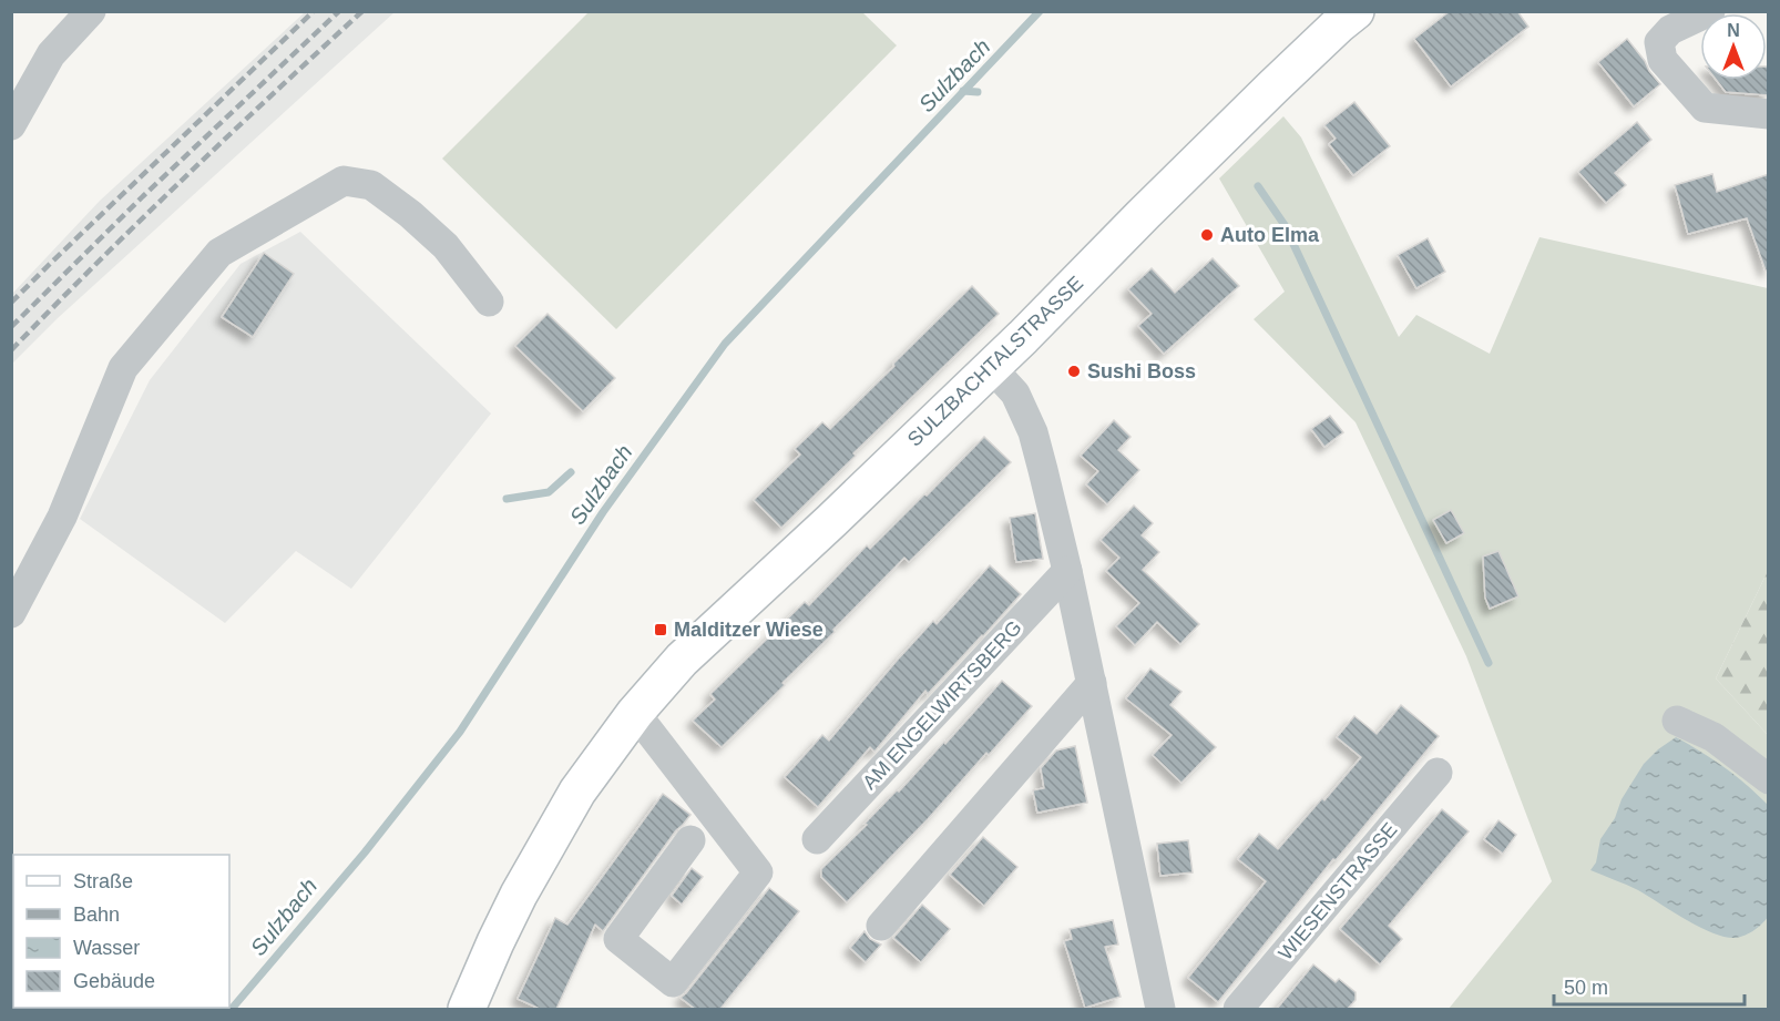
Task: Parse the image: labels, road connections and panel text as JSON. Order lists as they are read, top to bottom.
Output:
{
  "streets": {
    "main road": ["SULZBACHTALSTRASSE"],
    "street": ["AM ENGELWIRTSBERG", "WIESENSTRASSE"]
  },
  "water": ["Sulzbach"],
  "places": {
    "other": ["Auto Elma", "Sushi Boss"],
    "transit": ["Malditzer Wiese"]
  },
  "legend": [
    "Straße",
    "Bahn",
    "Wasser",
    "Gebäude"
  ],
  "scale_bar": "50 m",
  "north": "top"
}
